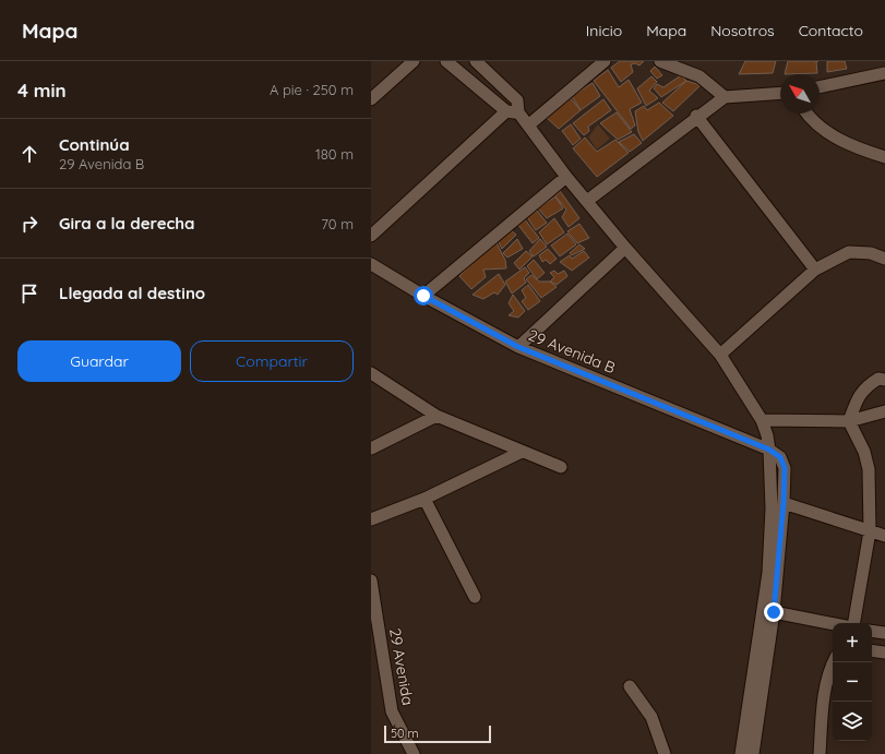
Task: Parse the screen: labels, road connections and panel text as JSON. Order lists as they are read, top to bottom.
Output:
{
  "streets": {
    "street": ["29 Avenida B", "29 Avenida"]
  },
  "scale_bar": "50 m",
  "north": "top left",
  "page": {
    "header": "Mapa",
    "nav": [
      "Inicio",
      "Mapa",
      "Nosotros",
      "Contacto"
    ],
    "heading": ["4 min", "A pie · 250 m"],
    "list": [
      ["Continúa", "29 Avenida B", "180 m"],
      ["Gira a la derecha", "70 m"],
      "Llegada al destino"
    ],
    "buttons": ["Guardar", "Compartir"],
    "map_buttons": ["+", "−"],
    "scale": "50 m"
  }
}
